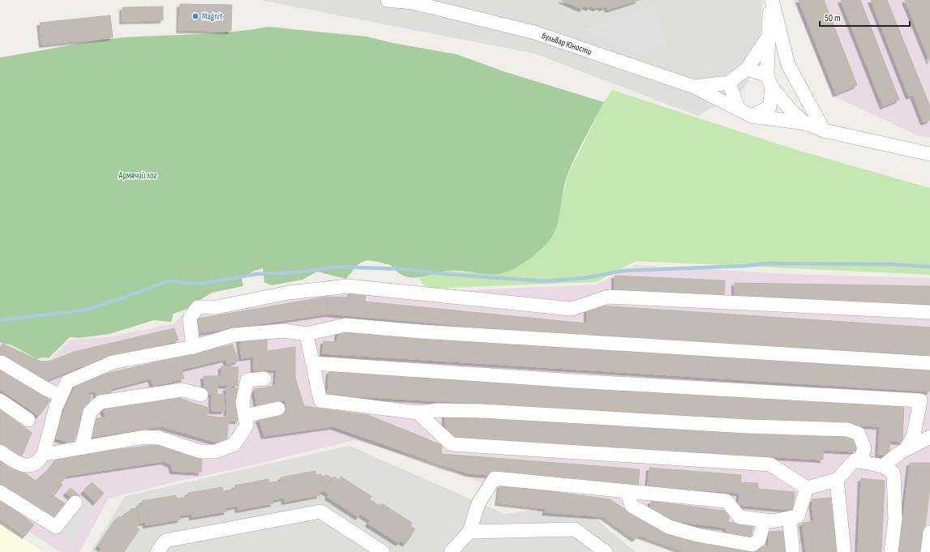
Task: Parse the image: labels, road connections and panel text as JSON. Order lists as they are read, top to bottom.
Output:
{
  "streets": {
    "street": ["бульвар Юности"]
  },
  "parks": ["Армячий лог"],
  "places": ["Magnit"],
  "scale_bar": "50 m"
}
